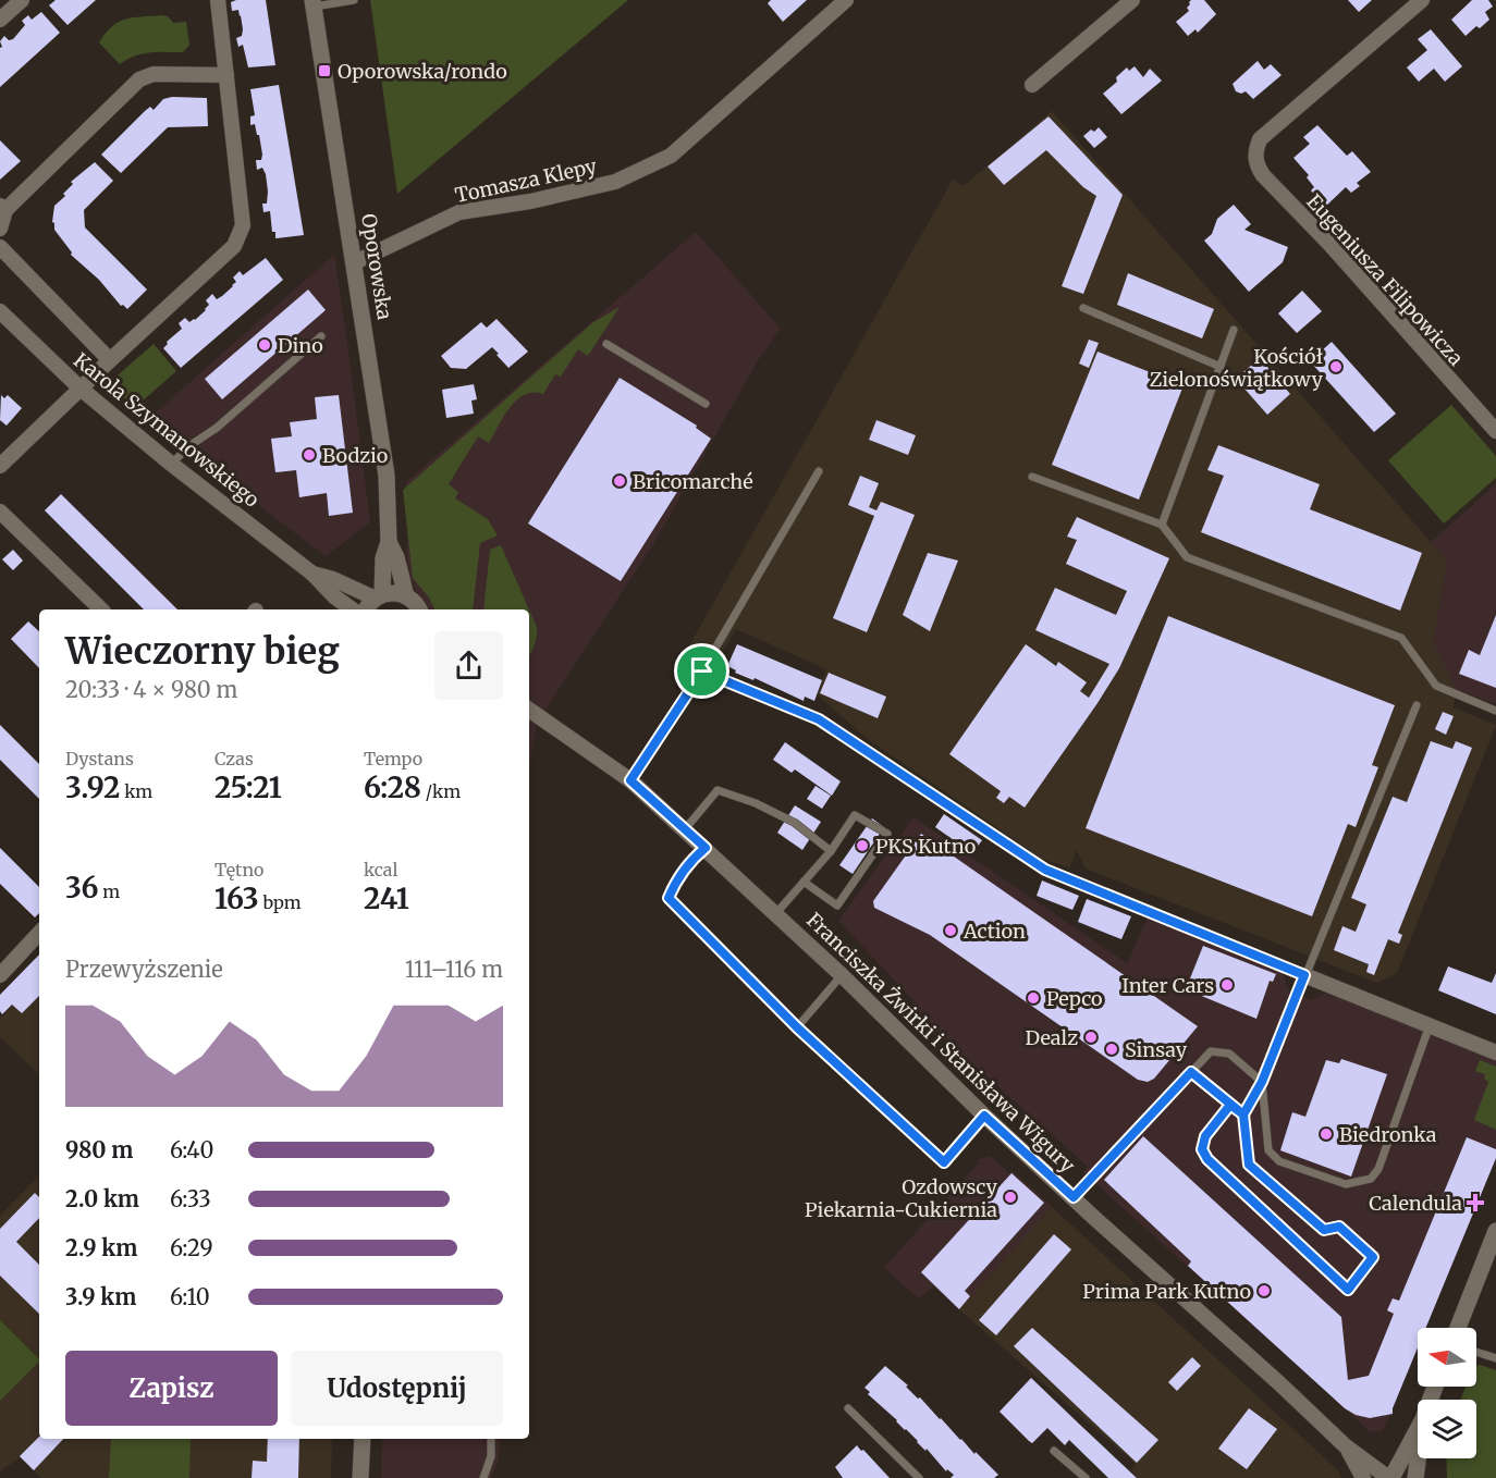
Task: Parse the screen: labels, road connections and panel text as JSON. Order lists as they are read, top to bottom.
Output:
{
  "streets": {
    "street": [
      "Tomasza Klepy",
      "Oporowska",
      "Eugeniusza Filipowicza",
      "Karola Szymanowskiego",
      "Franciszka Żwirki i Stanisława Wigury"
    ]
  },
  "crossings": [
    ["Tomasza Klepy", "Oporowska"],
    ["Oporowska", "Karola Szymanowskiego"]
  ],
  "places": {
    "transit": ["Oporowska/rondo"],
    "other": [
      "Dino",
      "Kościół Zielonoświątkowy",
      "Bodzio",
      "Bricomarché",
      "PKS Kutno",
      "Action",
      "Inter Cars",
      "Pepco",
      "Dealz",
      "Sinsay",
      "Biedronka",
      "Ozdowscy Piekarnia-Cukiernia",
      "Prima Park Kutno"
    ],
    "health": ["Calendula"]
  },
  "north": "left",
  "page": {
    "heading": ["Wieczorny bieg", "20:33 · 4 × 980 m"],
    "stats": [
      ["Dystans", "3.92 km"],
      ["Czas", "25:21"],
      ["Tempo", "6:28 /km"],
      ["36 m"],
      ["Tętno", "163 bpm"],
      ["kcal", "241"]
    ],
    "chart": ["Przewyższenie", "111–116 m"],
    "list": [
      {
        "name": "980 m",
        "note": "6:40"
      },
      {
        "name": "2.0 km",
        "note": "6:33"
      },
      {
        "name": "2.9 km",
        "note": "6:29"
      },
      {
        "name": "3.9 km",
        "note": "6:10"
      }
    ],
    "buttons": ["Zapisz", "Udostępnij"]
  }
}
